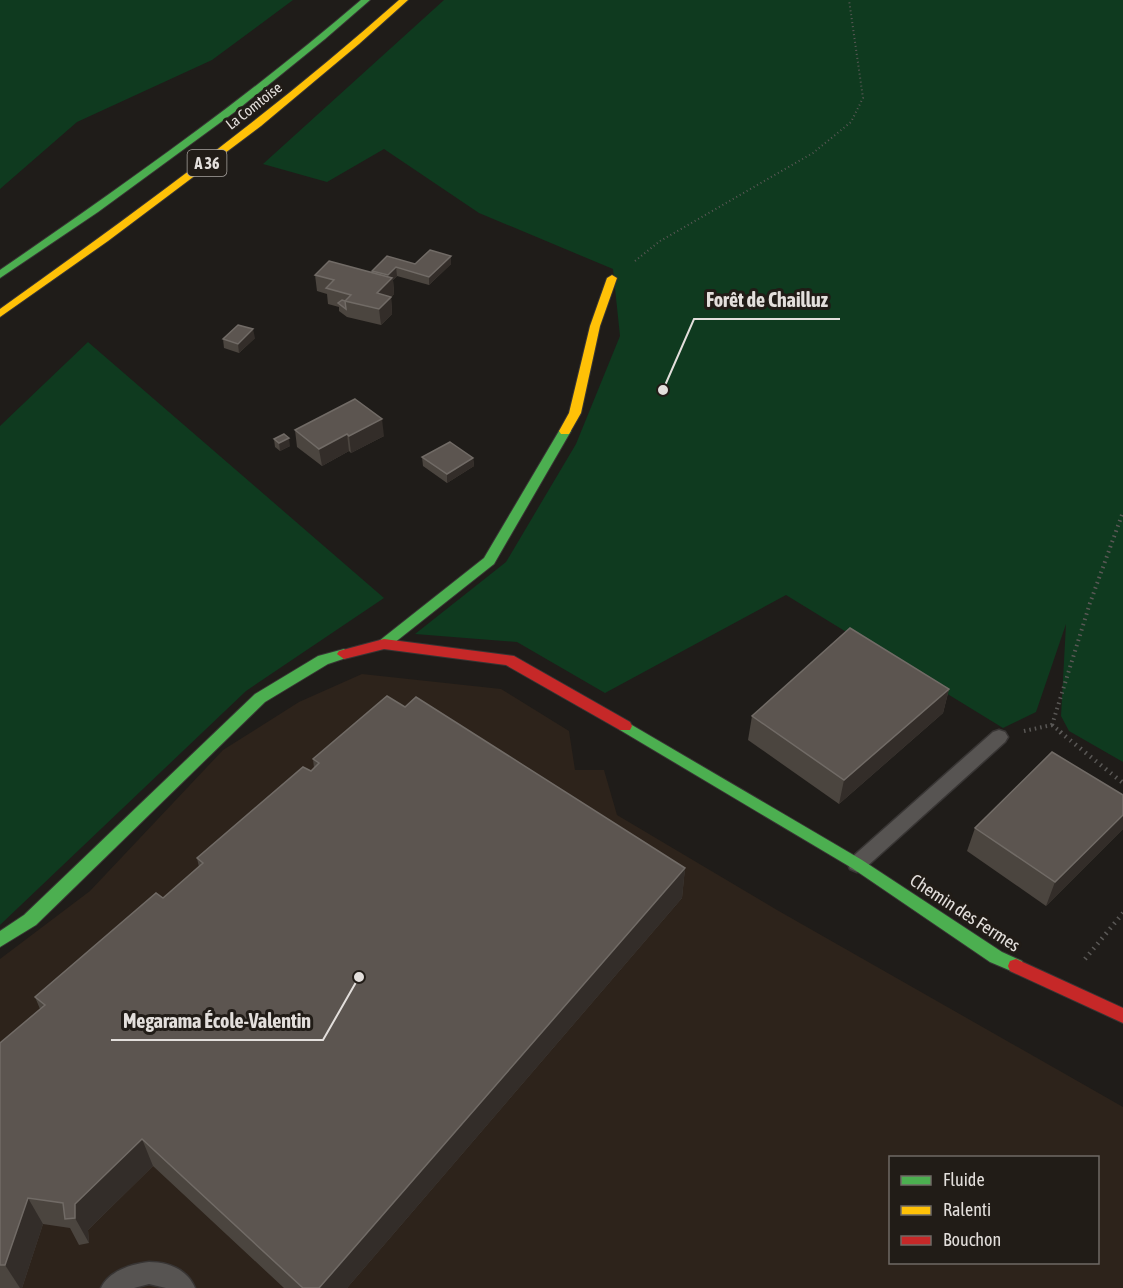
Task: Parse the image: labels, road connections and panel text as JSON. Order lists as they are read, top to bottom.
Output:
{
  "streets": {
    "main road": ["La Comtoise", "A 36", "Chemin des Fermes"]
  },
  "places": ["Forêt de Chailluz", "Megarama École-Valentin"],
  "legend": ["Fluide", "Ralenti", "Bouchon"]
}
